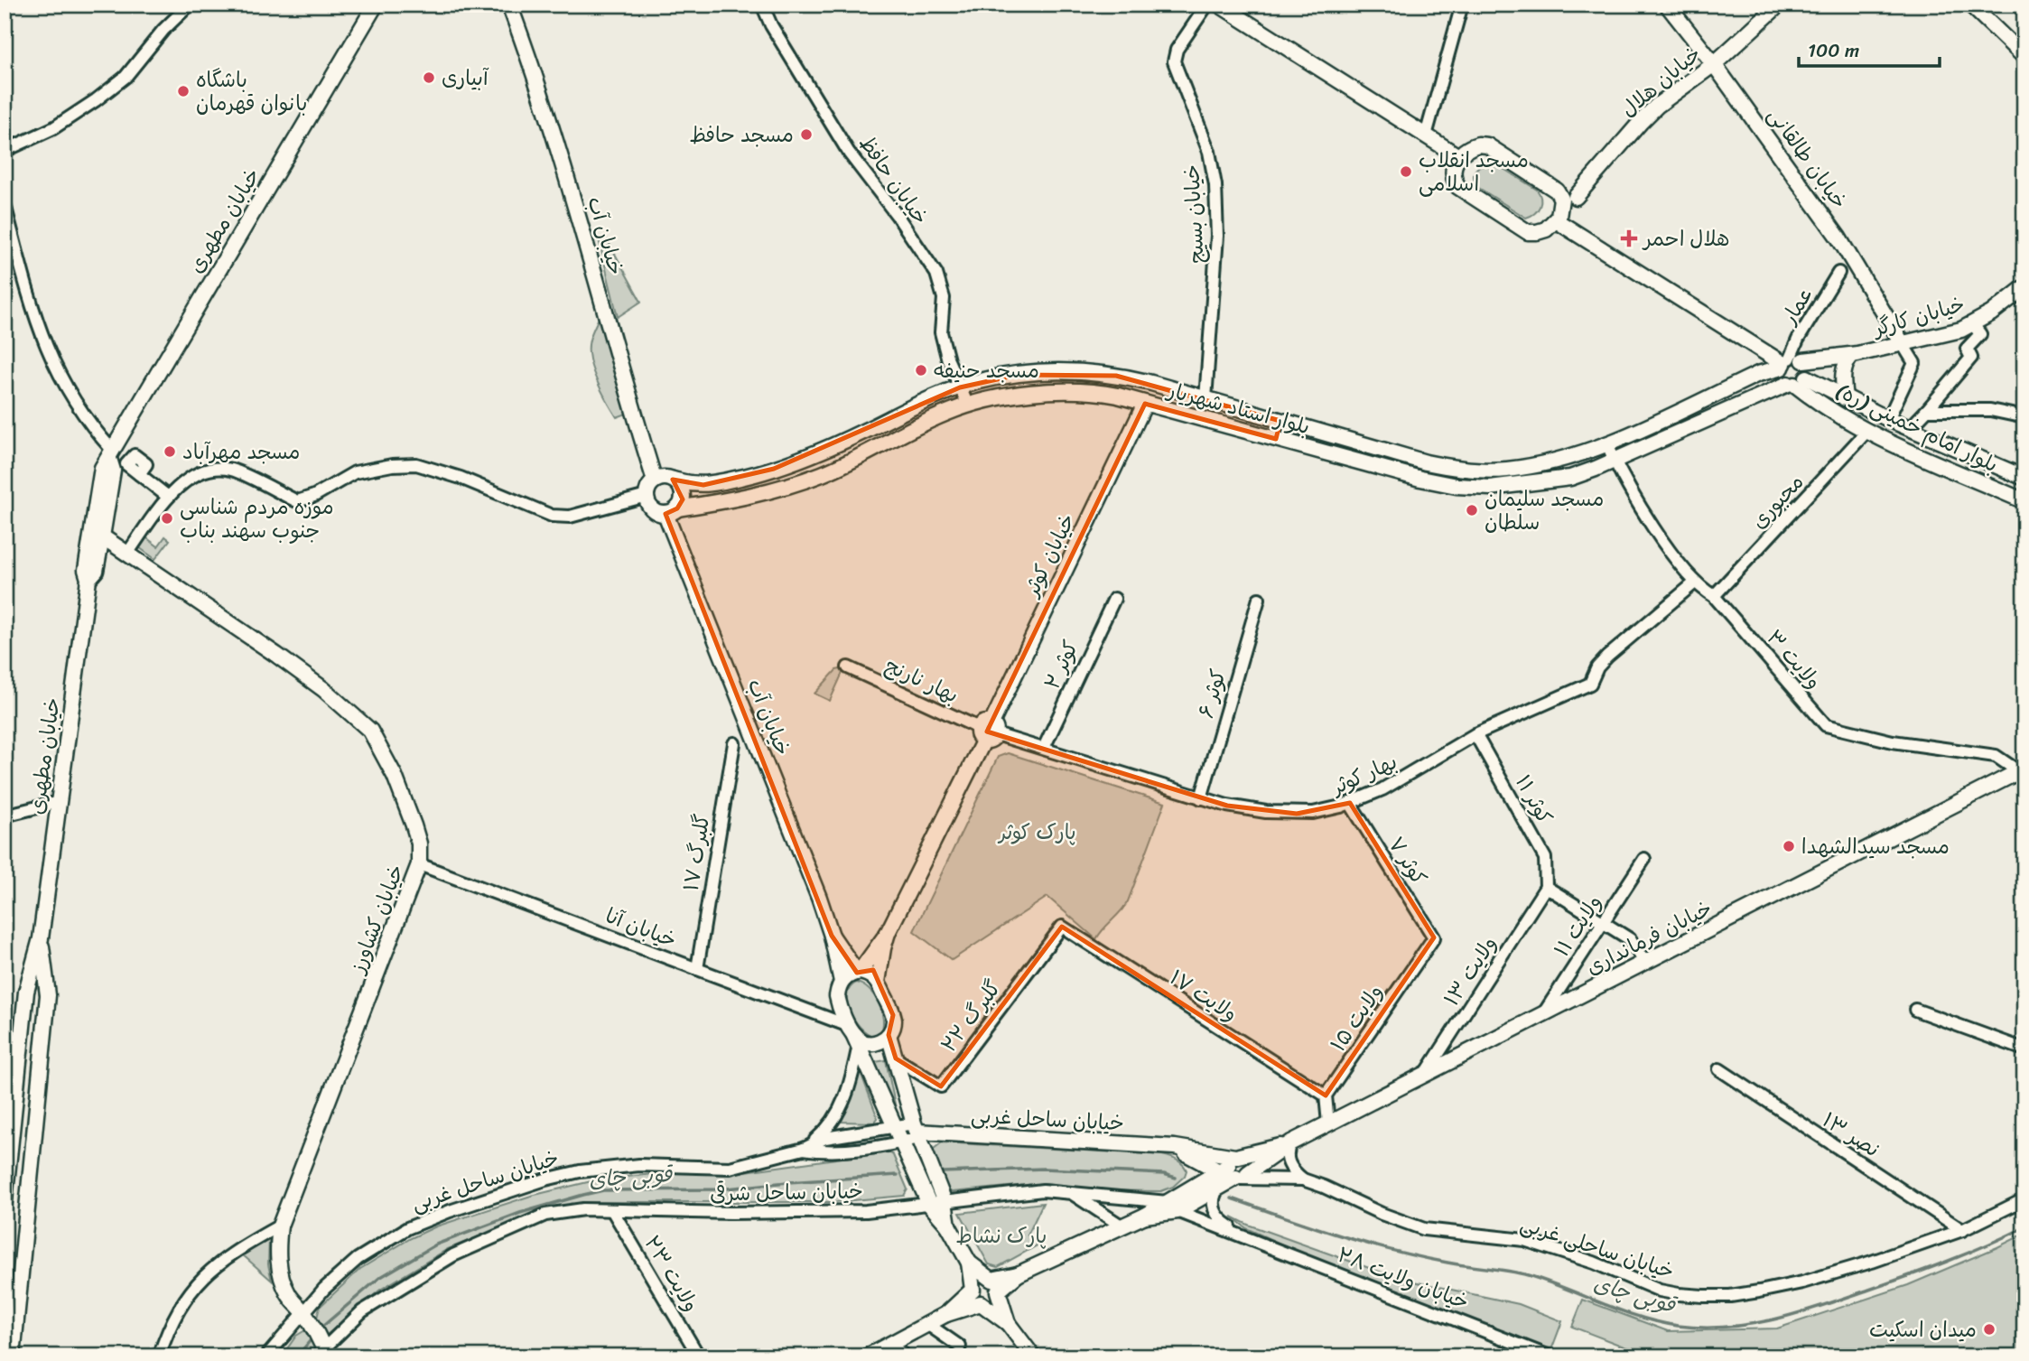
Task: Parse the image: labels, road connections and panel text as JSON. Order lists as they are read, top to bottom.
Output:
{
  "streets": {
    "main road": [
      "خیابان هلال",
      "خیابان طالقانی",
      "خیابان مطهری",
      "خیابان آب",
      "خیابان کارگر",
      "بلوار استاد شهریار",
      "بلوار امام خمینی (ره)",
      "خیابان کوثر",
      "خیابان کشاورز",
      "خیابان فرمانداری",
      "خیابان ساحل غربی"
    ],
    "street": [
      "خیابان حافظ",
      "خیابان بسیج",
      "عمار",
      "محبوری",
      "ولایت ۳",
      "کوثر ۲",
      "بهار نارنج",
      "کوثر ۶",
      "بهار کوثر",
      "کوثر ۱۱",
      "گلبرگ ۱۷",
      "کوثر ۷",
      "ولایت ۱۱",
      "خیابان آنا",
      "ولایت ۱۳",
      "ولایت ۱۷",
      "گلبرگ ۲۲",
      "ولایت ۱۵",
      "نصر ۱۳",
      "خیابان ساحل شرقی",
      "خیابان ساحلی غربی",
      "ولایت ۲۳",
      "خیابان ولایت ۲۸"
    ]
  },
  "crossings": [
    ["خیابان هلال", "خیابان طالقانی"],
    ["خیابان طالقانی", "خیابان کارگر"],
    ["خیابان حافظ", "بلوار استاد شهریار"],
    ["خیابان بسیج", "بلوار استاد شهریار"],
    ["خیابان مطهری", "خیابان کشاورز"],
    ["خیابان آب", "بلوار استاد شهریار"],
    ["خیابان آب", "خیابان کوثر"],
    ["خیابان آب", "خیابان آنا"],
    ["عمار", "خیابان کارگر"],
    ["عمار", "بلوار استاد شهریار"],
    ["عمار", "بلوار امام خمینی (ره)"],
    ["خیابان کارگر", "بلوار استاد شهریار"],
    ["خیابان کارگر", "بلوار امام خمینی (ره)"],
    ["بلوار استاد شهریار", "بلوار امام خمینی (ره)"],
    ["بلوار استاد شهریار", "خیابان کوثر"],
    ["بلوار استاد شهریار", "ولایت ۳"],
    ["بلوار امام خمینی (ره)", "محبوری"],
    ["محبوری", "ولایت ۳"],
    ["خیابان کوثر", "بهار نارنج"],
    ["خیابان کوثر", "بهار کوثر"],
    ["خیابان کوثر", "خیابان آنا"],
    ["ولایت ۳", "بهار کوثر"],
    ["ولایت ۳", "خیابان فرمانداری"],
    ["کوثر ۲", "بهار کوثر"],
    ["بهار نارنج", "بهار کوثر"],
    ["کوثر ۶", "بهار کوثر"],
    ["بهار کوثر", "کوثر ۱۱"],
    ["بهار کوثر", "کوثر ۷"],
    ["کوثر ۱۱", "ولایت ۱۳"],
    ["گلبرگ ۱۷", "خیابان آنا"],
    ["کوثر ۷", "ولایت ۱۵"],
    ["خیابان کشاورز", "خیابان آنا"],
    ["خیابان کشاورز", "خیابان ساحل غربی"],
    ["خیابان کشاورز", "خیابان ساحل شرقی"],
    ["ولایت ۱۱", "خیابان فرمانداری"],
    ["خیابان فرمانداری", "ولایت ۱۳"],
    ["خیابان فرمانداری", "خیابان ساحل غربی"],
    ["خیابان فرمانداری", "خیابان ساحل شرقی"],
    ["خیابان فرمانداری", "خیابان ساحلی غربی"],
    ["خیابان فرمانداری", "خیابان ولایت ۲۸"],
    ["ولایت ۱۷", "گلبرگ ۲۲"],
    ["ولایت ۱۷", "ولایت ۱۵"],
    ["خیابان ساحل غربی", "خیابان ساحلی غربی"],
    ["نصر ۱۳", "خیابان ساحلی غربی"],
    ["خیابان ساحل شرقی", "ولایت ۲۳"],
    ["خیابان ساحل شرقی", "خیابان ولایت ۲۸"]
  ],
  "water": ["قوبی چای"],
  "parks": ["پارک کوثر", "پارک نشاط"],
  "places": {
    "other": [
      "آبیاری",
      "باشگاه بانوان قهرمان",
      "مسجد حافظ",
      "مسجد انقلاب اسلامی",
      "مسجد حنیفه",
      "مسجد مهرآباد",
      "مسجد سلیمان سلطان",
      "موزه مردم شناسی جنوب سهند بناب",
      "مسجد سیدالشهدا",
      "میدان اسکیت"
    ],
    "health": ["هلال احمر"]
  },
  "scale_bar": "100 m"
}
